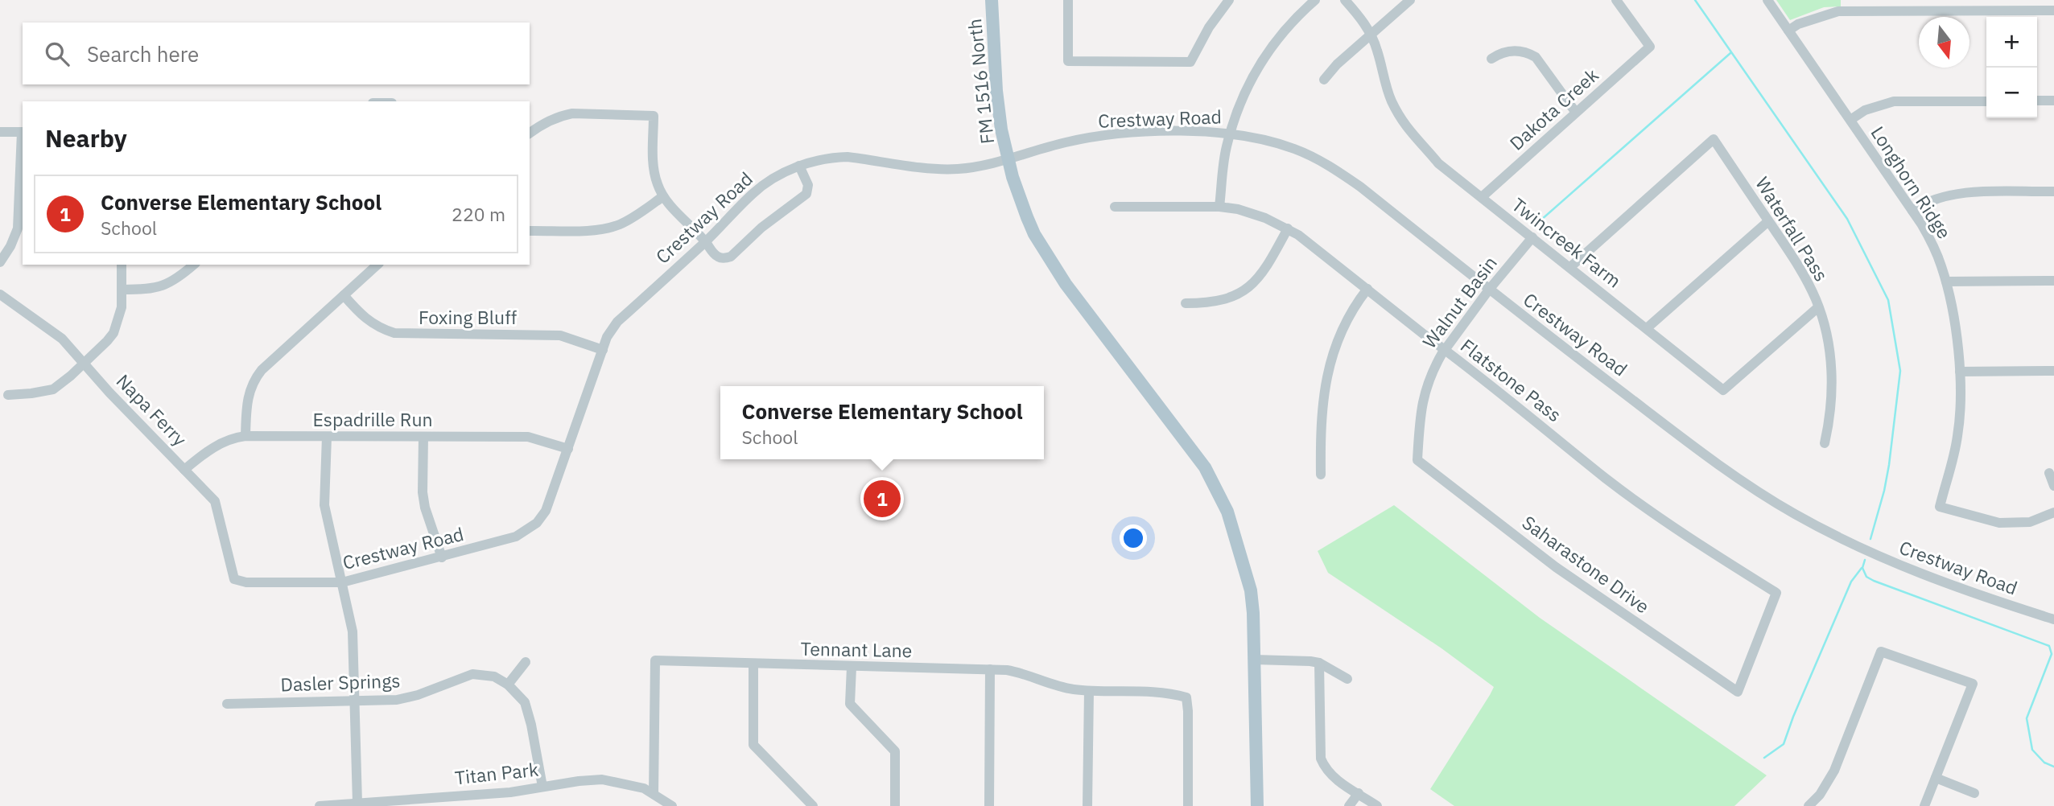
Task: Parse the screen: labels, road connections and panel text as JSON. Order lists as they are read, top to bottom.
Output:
{
  "streets": {
    "main road": ["FM 1516 North"],
    "street": [
      "Dakota Creek",
      "Crestway Road",
      "Longhorn Ridge",
      "Waterfall Pass",
      "Twincreek Farm",
      "Walnut Basin",
      "Foxing Bluff",
      "Flatstone Pass",
      "Napa Ferry",
      "Espadrille Run",
      "Saharastone Drive",
      "Tennant Lane",
      "Dasler Springs",
      "Titan Park"
    ]
  },
  "crossings": [
    ["FM 1516 North", "Crestway Road"],
    ["Dakota Creek", "Twincreek Farm"],
    ["Crestway Road", "Walnut Basin"],
    ["Crestway Road", "Foxing Bluff"],
    ["Crestway Road", "Napa Ferry"],
    ["Crestway Road", "Espadrille Run"],
    ["Waterfall Pass", "Twincreek Farm"],
    ["Twincreek Farm", "Walnut Basin"],
    ["Walnut Basin", "Flatstone Pass"],
    ["Walnut Basin", "Saharastone Drive"],
    ["Flatstone Pass", "Saharastone Drive"],
    ["Napa Ferry", "Espadrille Run"],
    ["Tennant Lane", "Titan Park"],
    ["Dasler Springs", "Titan Park"]
  ],
  "north": "bottom",
  "page": {
    "map_buttons": ["+", "−"],
    "search": "Search here",
    "heading": "Nearby",
    "list": [
      {
        "mark": "1",
        "name": "Converse Elementary School",
        "note": "School",
        "value": "220 m"
      }
    ],
    "popup": ["Converse Elementary School", "School"],
    "pins": "1"
  }
}
